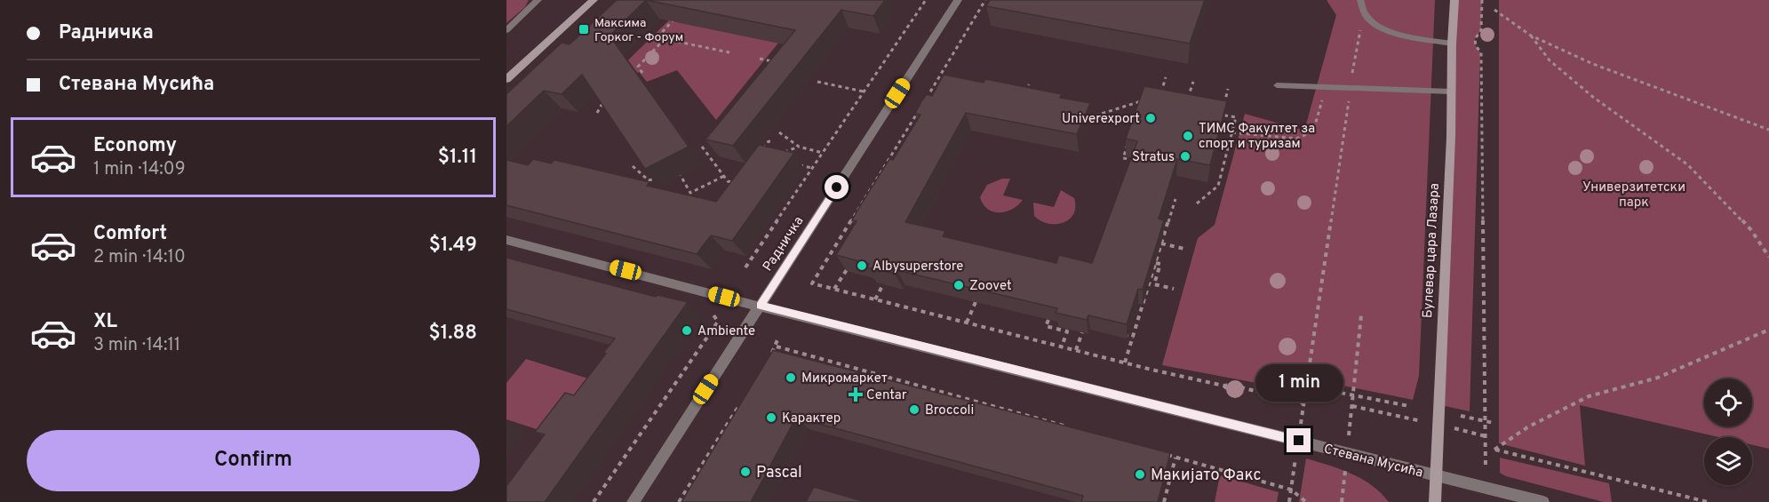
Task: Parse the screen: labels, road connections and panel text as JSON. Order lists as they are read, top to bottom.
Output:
{
  "streets": {
    "main road": ["Булевар цара Лазара"],
    "street": ["Радничка", "Стевана Мусића"]
  },
  "crossings": [
    ["Радничка", "Стевана Мусића"],
    ["Булевар цара Лазара", "Стевана Мусића"]
  ],
  "parks": ["Универзитетски парк"],
  "places": {
    "transit": ["Максима Горког - Форум"],
    "other": [
      "Univerexport",
      "ТИМС Факултет за спорт и туризам",
      "Stratus",
      "Albysuperstore",
      "Zoovet",
      "Ambiente",
      "Микромаркет",
      "Broccoli",
      "Карактер",
      "Pascal",
      "Макијато Факс"
    ],
    "health": ["Centar"]
  },
  "page": {
    "banner": ["Радничка", "Стевана Мусића"],
    "list": [
      {
        "name": "Economy",
        "note": "1 min · 14:09",
        "value": "$1.11"
      },
      {
        "name": "Comfort",
        "note": "2 min · 14:10",
        "value": "$1.49"
      },
      {
        "name": "XL",
        "note": "3 min · 14:11",
        "value": "$1.88"
      }
    ],
    "bubble": "1 min",
    "buttons": "Confirm"
  }
}
